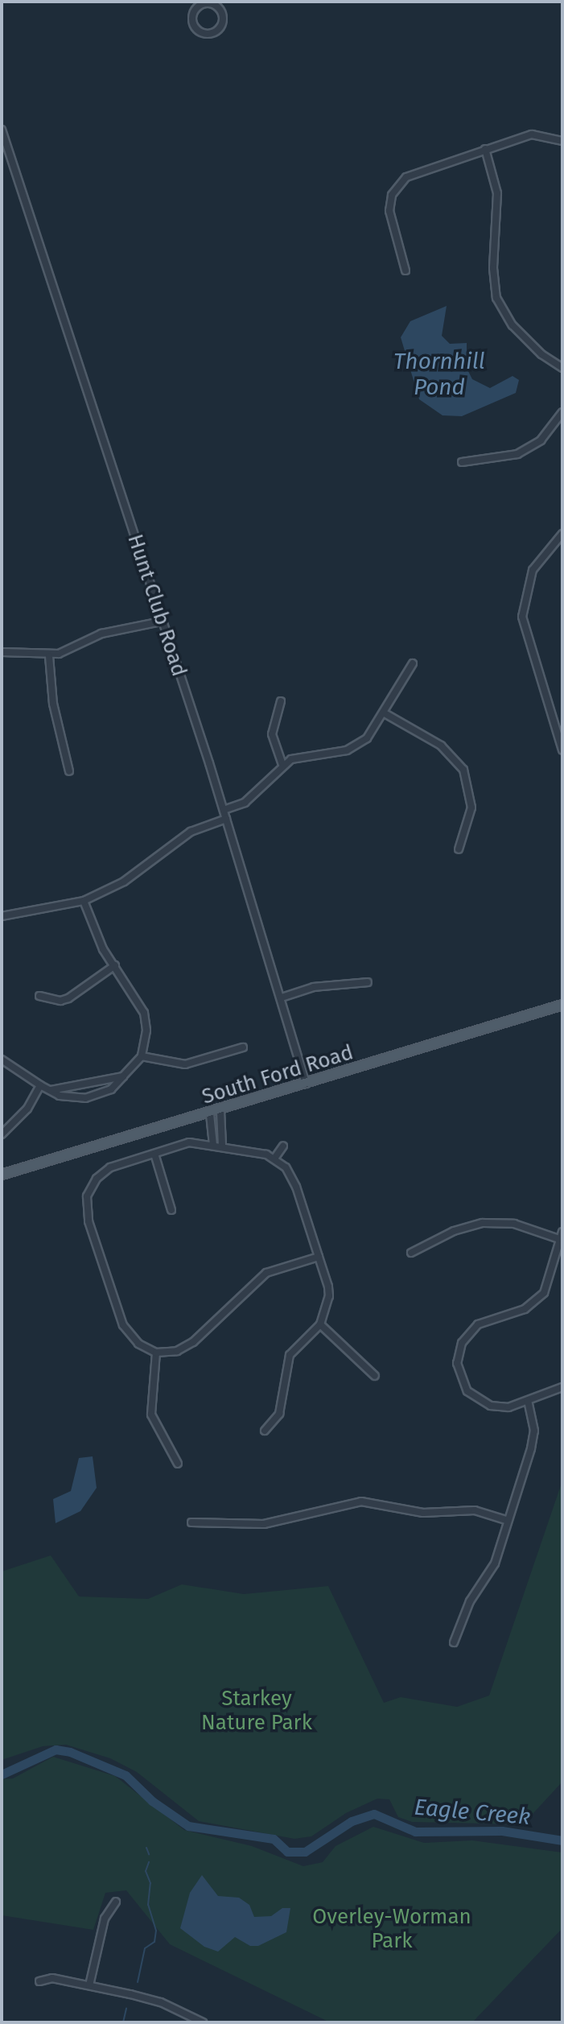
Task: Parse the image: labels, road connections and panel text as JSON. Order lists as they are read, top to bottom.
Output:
{
  "streets": {
    "main road": ["South Ford Road"],
    "street": ["Hunt Club Road"]
  },
  "crossings": [
    ["Hunt Club Road", "South Ford Road"]
  ],
  "water": ["Thornhill Pond", "Eagle Creek"],
  "parks": ["Starkey Nature Park", "Overley-Worman Park"]
}
